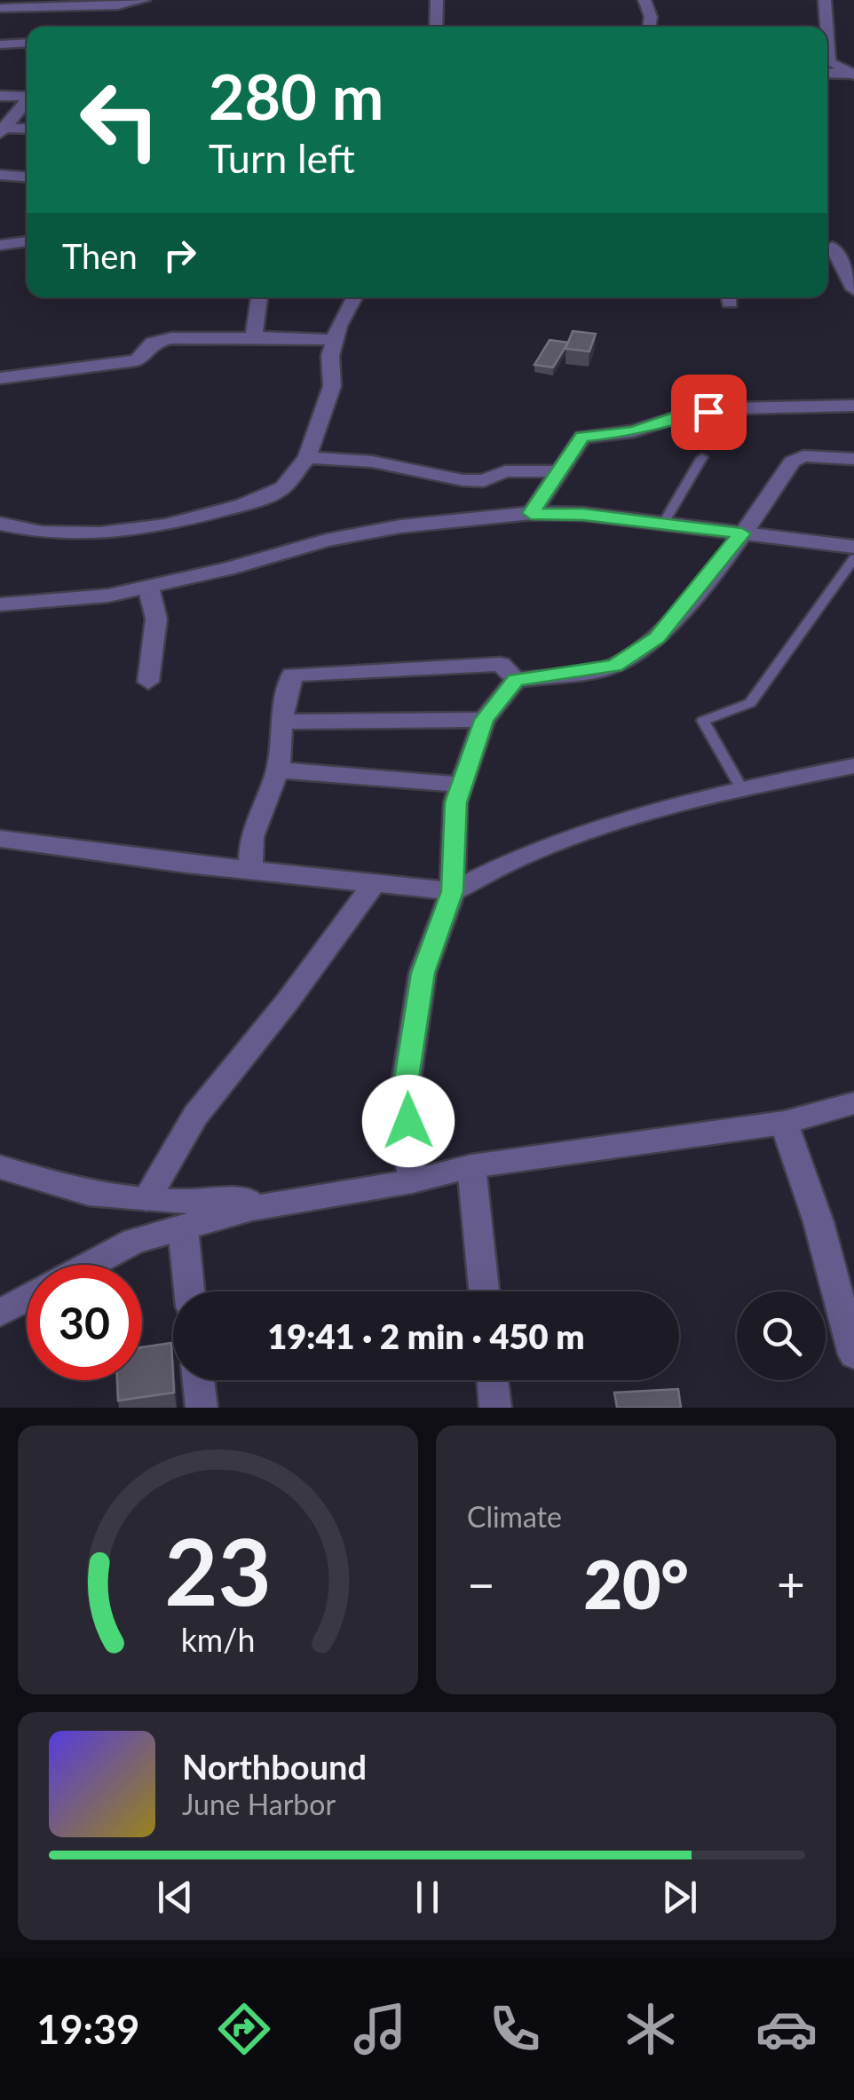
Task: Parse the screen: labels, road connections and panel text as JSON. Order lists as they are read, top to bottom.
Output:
{
  "page": {
    "turn": ["280 m", "Turn left"],
    "then": "Then",
    "limit": "30",
    "trip": "19:41 · 2 min · 450 m",
    "tile": "Climate",
    "heat": ["−", "20°", "+"],
    "song": ["Northbound", "June Harbor"],
    "tabs": "19:39",
    "gauge": ["23", "km/h"]
  }
}
